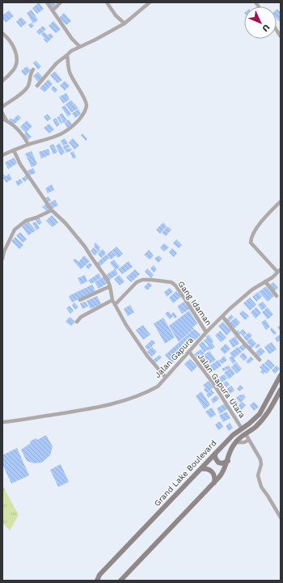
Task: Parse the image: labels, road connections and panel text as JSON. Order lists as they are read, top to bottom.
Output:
{
  "streets": {
    "street": [
      "Gang Idaman",
      "Jalan Gapura",
      "Jalan Gapura Utara",
      "Grand Lake Boulevard"
    ]
  },
  "crossings": [
    ["Gang Idaman", "Jalan Gapura"],
    ["Jalan Gapura", "Jalan Gapura Utara"],
    ["Jalan Gapura Utara", "Grand Lake Boulevard"]
  ],
  "north": "bottom right"
}
